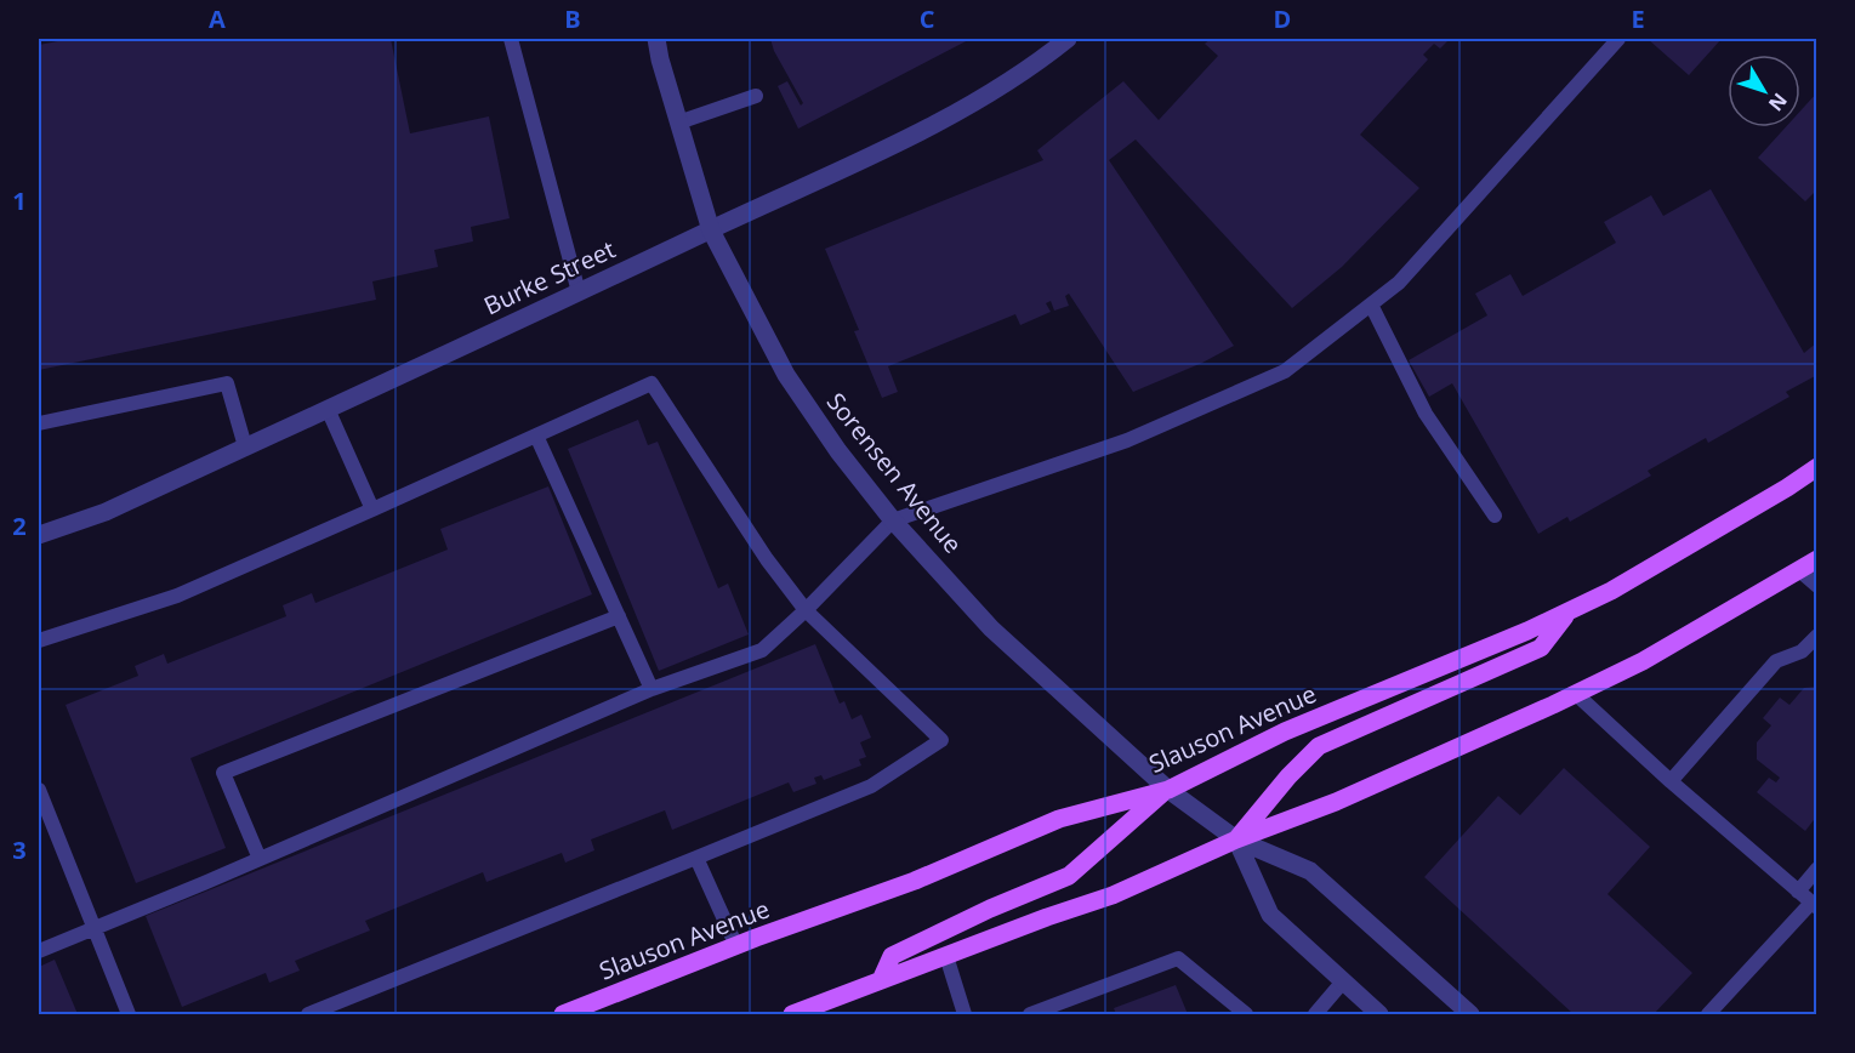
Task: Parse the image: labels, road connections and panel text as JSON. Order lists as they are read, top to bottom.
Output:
{
  "streets": {
    "main road": ["Slauson Avenue"],
    "street": ["Burke Street", "Sorensen Avenue"]
  },
  "crossings": [
    ["Burke Street", "Sorensen Avenue"],
    ["Sorensen Avenue", "Slauson Avenue"]
  ],
  "north": "bottom right",
  "grid": {
    "columns": [
      "A",
      "B",
      "C",
      "D",
      "E"
    ],
    "rows": ["1", "2", "3"]
  }
}
